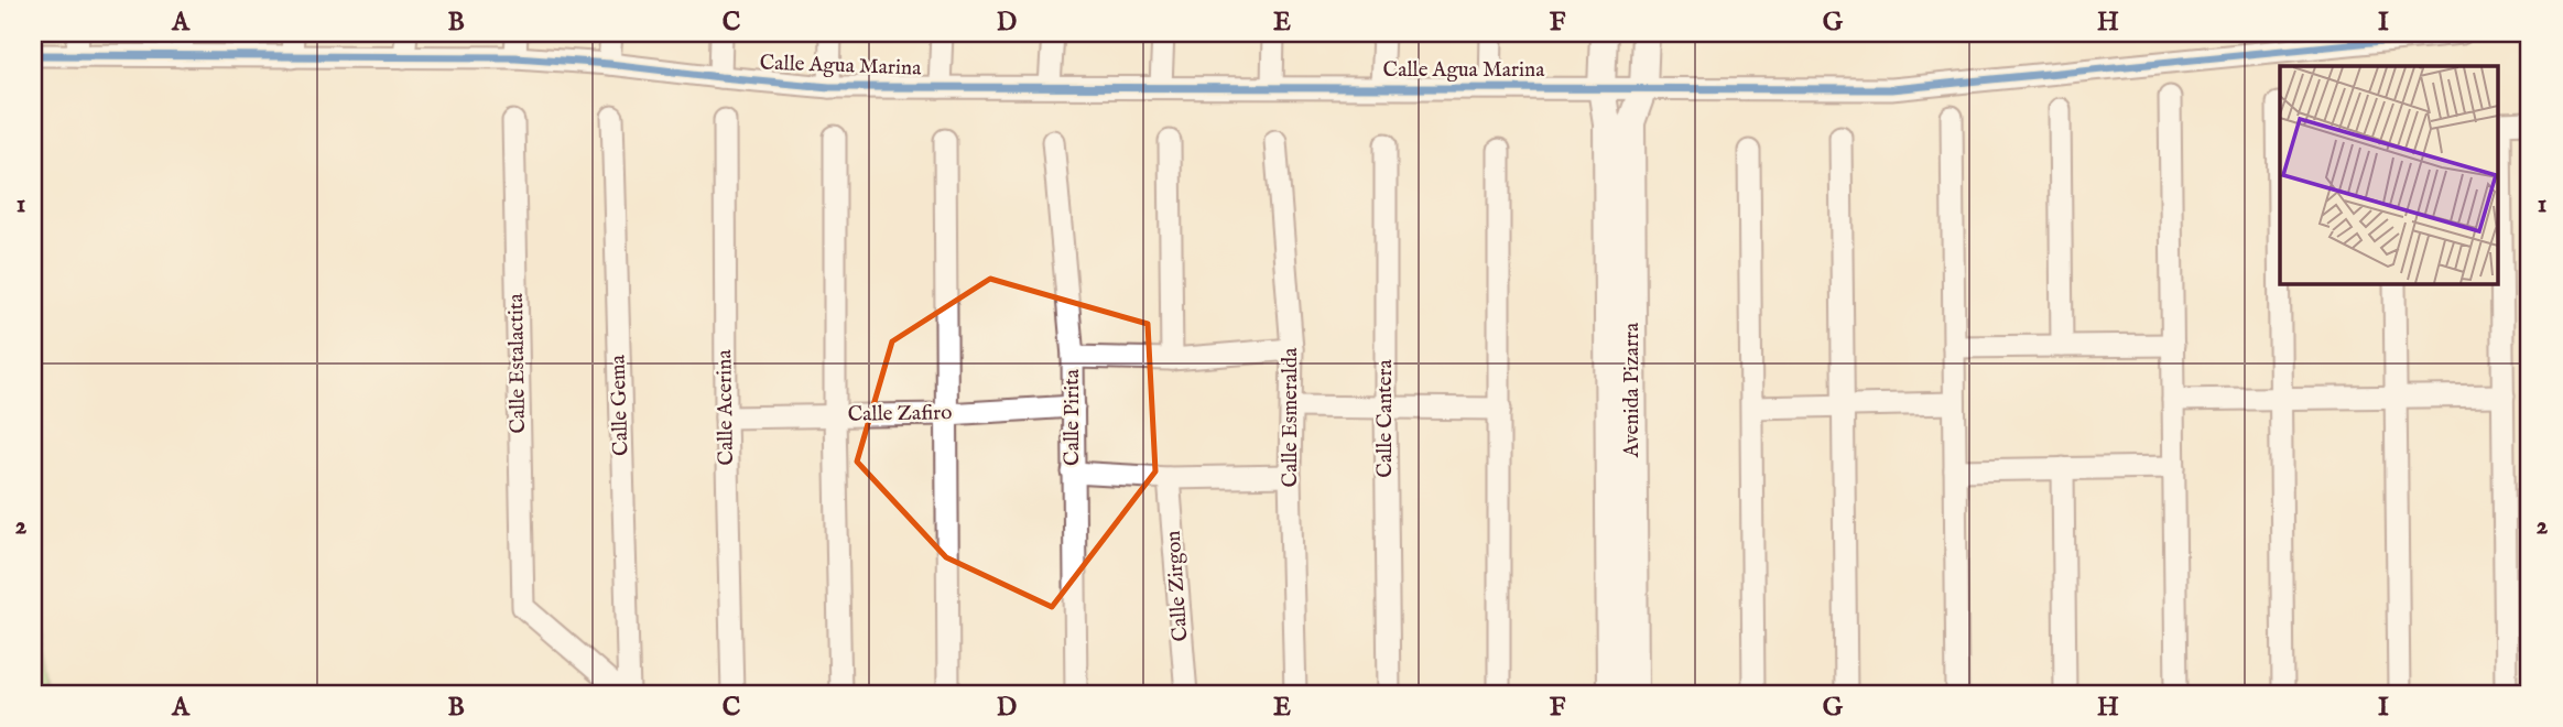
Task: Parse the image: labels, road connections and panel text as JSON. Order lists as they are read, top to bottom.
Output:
{
  "streets": {
    "street": [
      "Calle Agua Marina",
      "Calle Estalactita",
      "Avenida Pizarra",
      "Calle Gema",
      "Calle Acerina",
      "Calle Zafiro",
      "Calle Pirita",
      "Calle Esmeralda",
      "Calle Cantera",
      "Calle Zirgon"
    ]
  },
  "crossings": [
    ["Calle Agua Marina", "Avenida Pizarra"],
    ["Calle Estalactita", "Calle Gema"],
    ["Calle Acerina", "Calle Zafiro"],
    ["Calle Zafiro", "Calle Pirita"]
  ],
  "grid": {
    "columns": [
      "A",
      "B",
      "C",
      "D",
      "E",
      "F",
      "G",
      "H",
      "I"
    ],
    "rows": ["1", "2"]
  }
}
